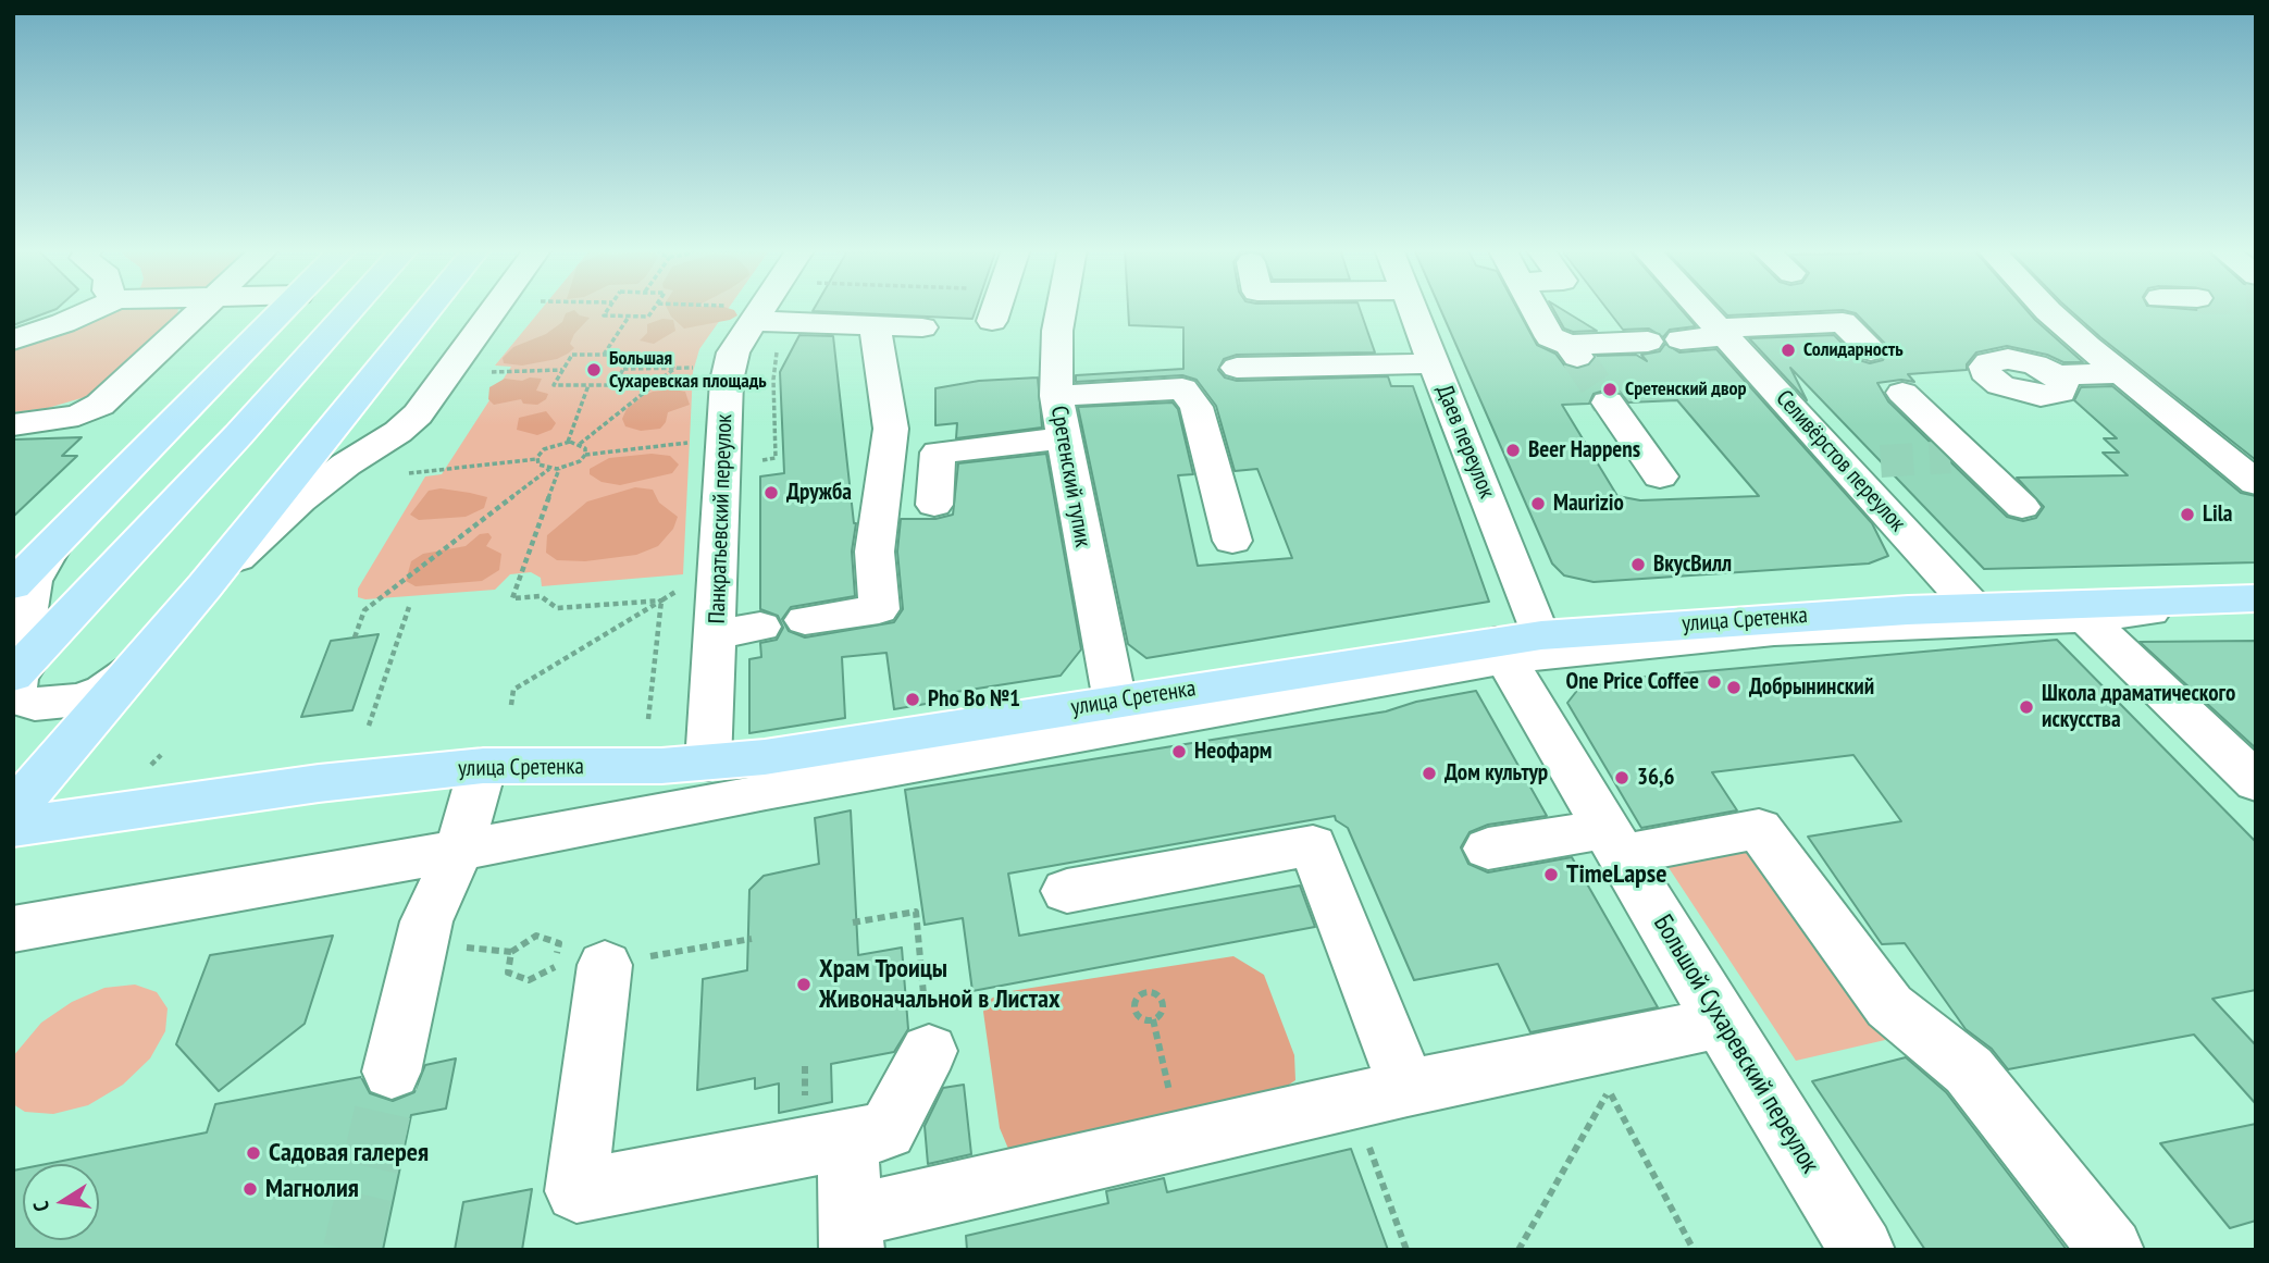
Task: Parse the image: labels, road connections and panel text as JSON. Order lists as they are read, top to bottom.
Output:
{
  "streets": {
    "main road": ["улица Сретенка"],
    "street": [
      "Даев переулок",
      "Селивёрстов переулок",
      "Сретенский тупик",
      "Панкратьевский переулок",
      "Большой Сухаревский переулок"
    ]
  },
  "crossings": [
    ["Даев переулок", "улица Сретенка"],
    ["Даев переулок", "Большой Сухаревский переулок"],
    ["Селивёрстов переулок", "улица Сретенка"],
    ["Сретенский тупик", "улица Сретенка"],
    ["Панкратьевский переулок", "улица Сретенка"],
    ["улица Сретенка", "Большой Сухаревский переулок"]
  ],
  "places": [
    "Солидарность",
    "Большая Сухаревская площадь",
    "Сретенский двор",
    "Beer Happens",
    "Дружба",
    "Maurizio",
    "Lila",
    "ВкусВилл",
    "One Price Coffee",
    "Добрынинский",
    "Pho Bo №1",
    "Школа драматического искусства",
    "Неофарм",
    "Дом культур",
    "36,6",
    "TimeLapse",
    "Храм Троицы Живоначальной в Листах",
    "Садовая галерея",
    "Магнолия"
  ],
  "north": "left"
}
